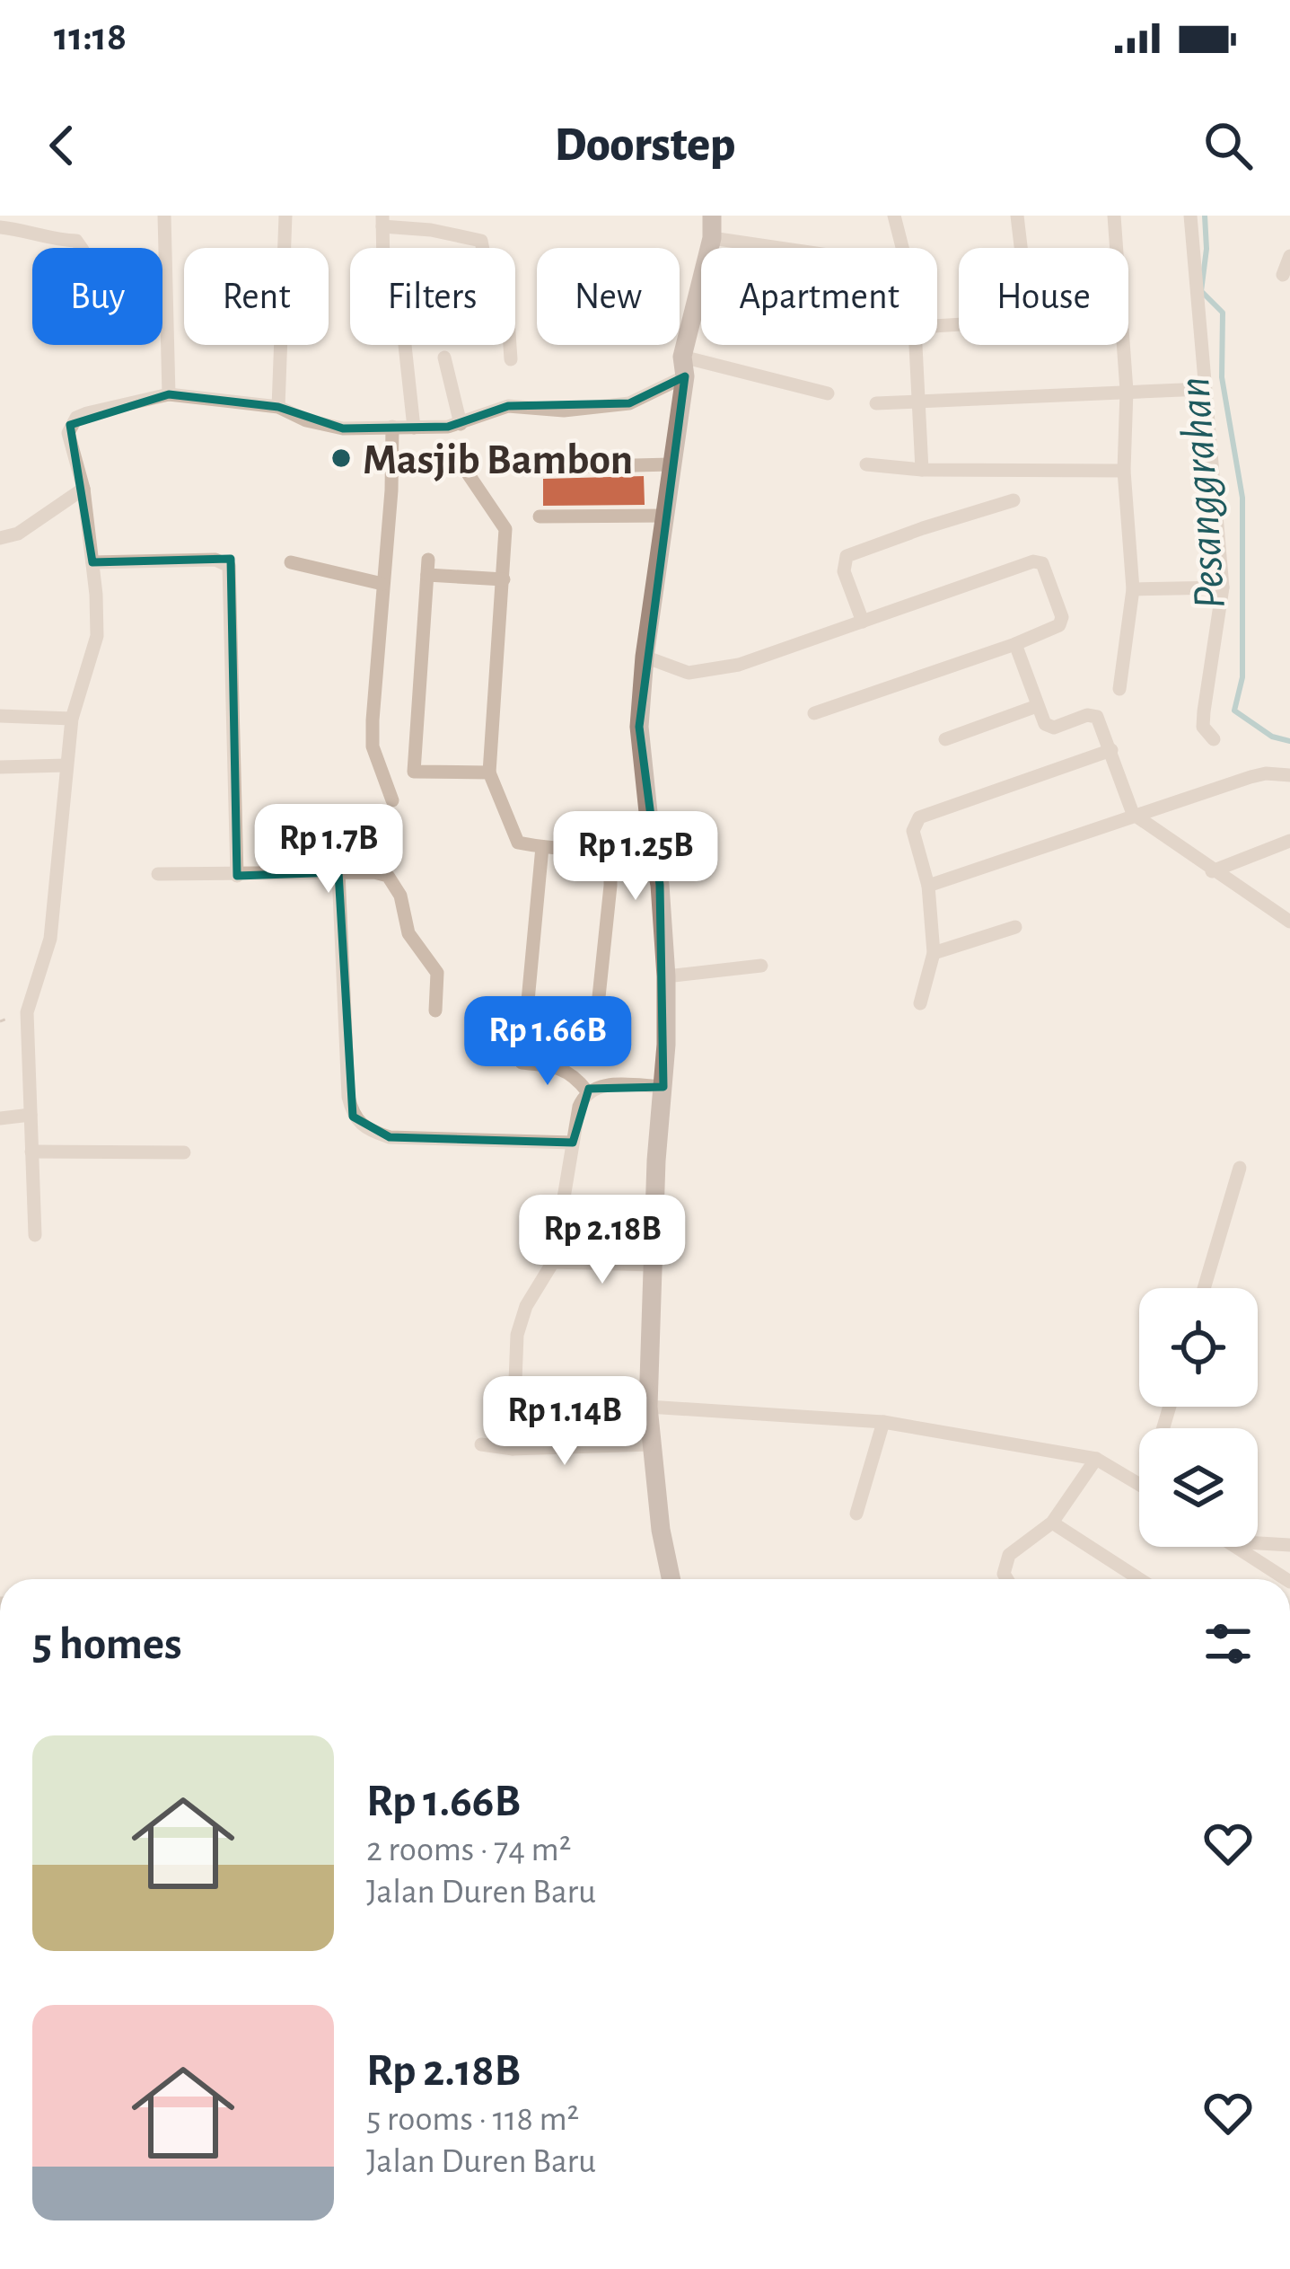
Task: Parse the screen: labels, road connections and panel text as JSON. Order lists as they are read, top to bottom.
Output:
{
  "water": ["Pesanggrahan"],
  "places": ["Masjib Bambon"],
  "page": {
    "status": "11:18",
    "header": "Doorstep",
    "chip": [
      "Buy",
      "Rent",
      "Filters",
      "New",
      "Apartment",
      "House"
    ],
    "price": [
      "Rp 1.7B",
      "Rp 1.25B",
      "Rp 1.66B",
      "Rp 2.18B",
      "Rp 1.14B"
    ],
    "heading": "5 homes",
    "list": [
      {
        "name": "Rp 1.66B",
        "note": "2 rooms · 74 m² · Jalan Duren Baru"
      },
      {
        "name": "Rp 2.18B",
        "note": "5 rooms · 118 m² · Jalan Duren Baru"
      }
    ]
  }
}
